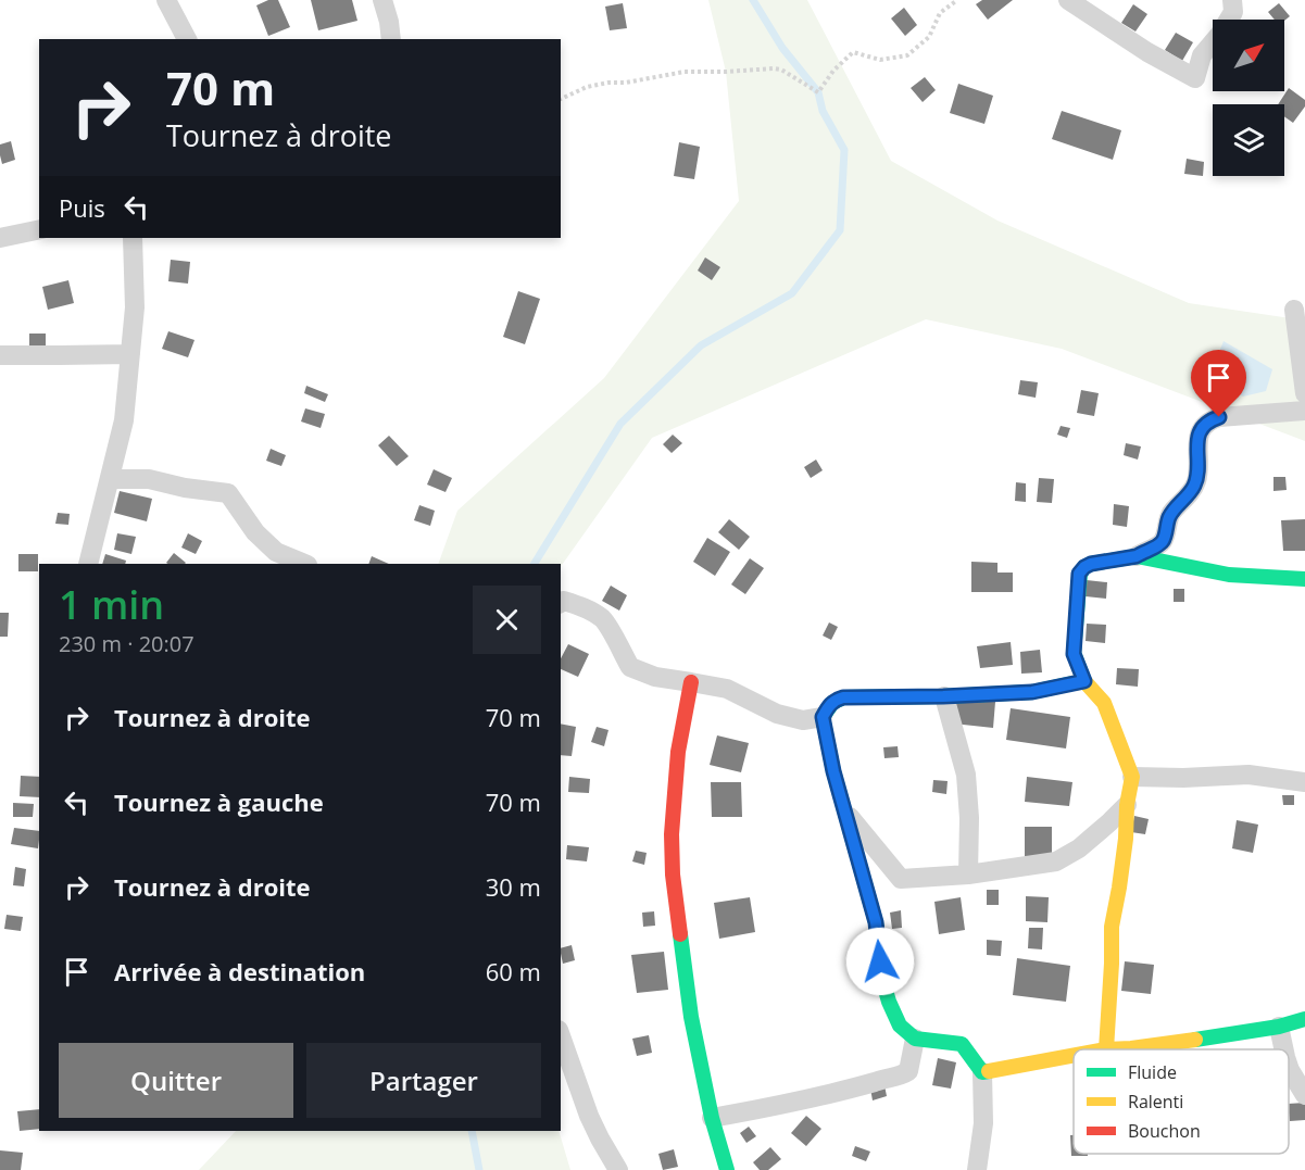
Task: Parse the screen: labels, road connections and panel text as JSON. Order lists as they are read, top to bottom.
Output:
{
  "legend": ["Fluide", "Ralenti", "Bouchon"],
  "north": "top right",
  "page": {
    "turn": ["70 m", "Tournez à droite"],
    "then": "Puis",
    "heading": ["1 min", "230 m · 20:07"],
    "list": [
      {
        "name": "Tournez à droite",
        "value": "70 m"
      },
      {
        "name": "Tournez à gauche",
        "value": "70 m"
      },
      {
        "name": "Tournez à droite",
        "value": "30 m"
      },
      {
        "name": "Arrivée à destination",
        "value": "60 m"
      }
    ],
    "buttons": ["Quitter", "Partager"]
  }
}
